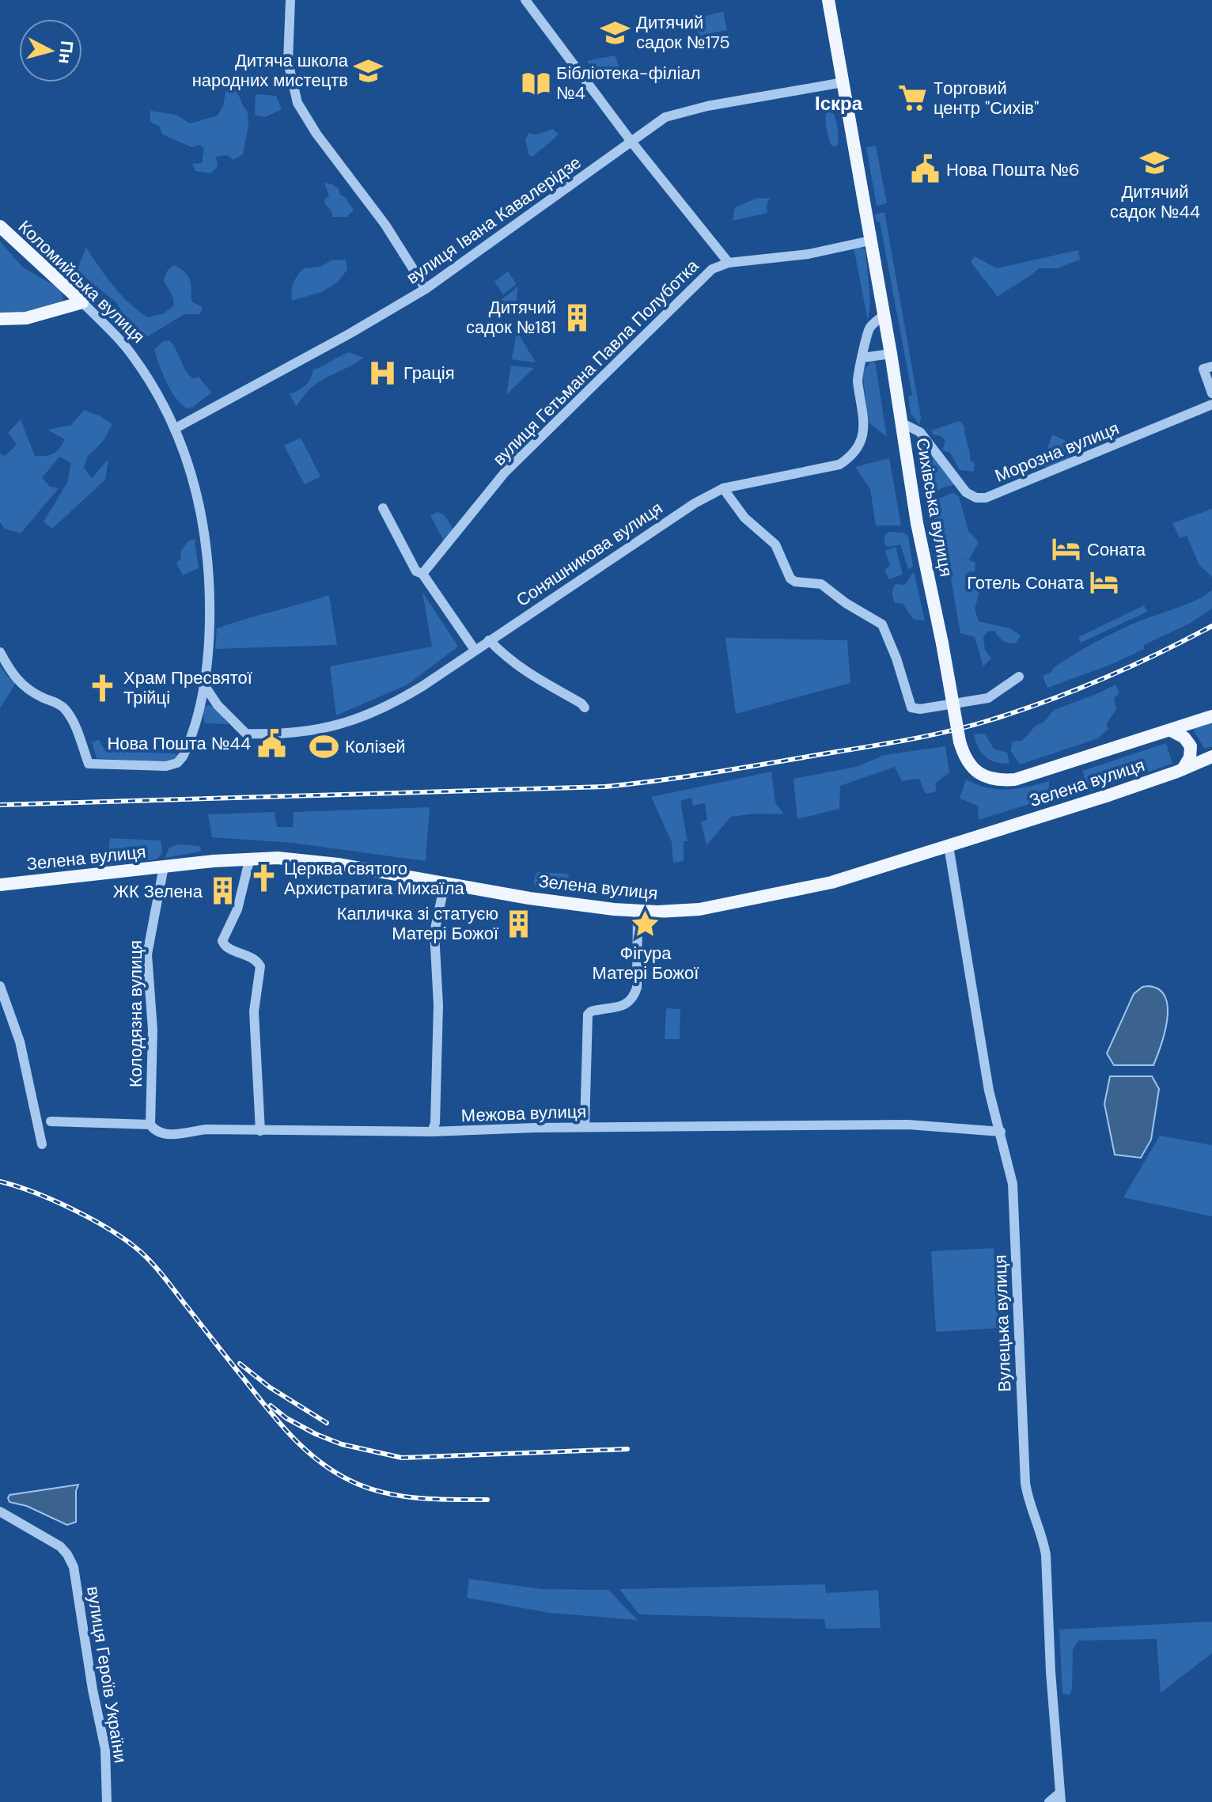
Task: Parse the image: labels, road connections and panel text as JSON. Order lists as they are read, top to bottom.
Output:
{
  "streets": {
    "main road": ["Коломийська вулиця", "Сихівська вулиця", "Зелена вулиця"],
    "street": [
      "вулиця Івана Кавалерідзе",
      "вулиця Гетьмана Павла Полуботка",
      "Морозна вулиця",
      "Соняшникова вулиця",
      "Колодязна вулиця",
      "Межова вулиця",
      "Вулецька вулиця",
      "вулиця Героїв України"
    ]
  },
  "crossings": [
    ["вулиця Івана Кавалерідзе", "Коломийська вулиця"],
    ["вулиця Івана Кавалерідзе", "Сихівська вулиця"],
    ["вулиця Гетьмана Павла Полуботка", "Сихівська вулиця"],
    ["Морозна вулиця", "Сихівська вулиця"],
    ["Сихівська вулиця", "Соняшникова вулиця"],
    ["Зелена вулиця", "Колодязна вулиця"],
    ["Зелена вулиця", "Вулецька вулиця"],
    ["Колодязна вулиця", "Межова вулиця"],
    ["Межова вулиця", "Вулецька вулиця"]
  ],
  "districts": ["Іскра"],
  "places": {
    "school or university": ["Дитячий садок №175", "Дитяча школа народних мистецтв", "Дитячий садок №44"],
    "library": ["Бібліотека-філіал №4"],
    "supermarket": ["Tорговий центр \"Сихів\""],
    "public building": ["Нова Пошта №6", "Нова Пошта №44"],
    "building": ["Дитячий садок №181", "ЖК Зелена", "Капличка зі статуєю Матері Божої"],
    "hospital": ["Грація"],
    "hotel": ["Соната", "Готель Соната"],
    "church": ["Храм Пресвятої Трійці", "Церква святого Архистратига Михаїла"],
    "sports": ["Колізей"],
    "place": ["Фігура Матері Божої"]
  },
  "north": "right"
}
